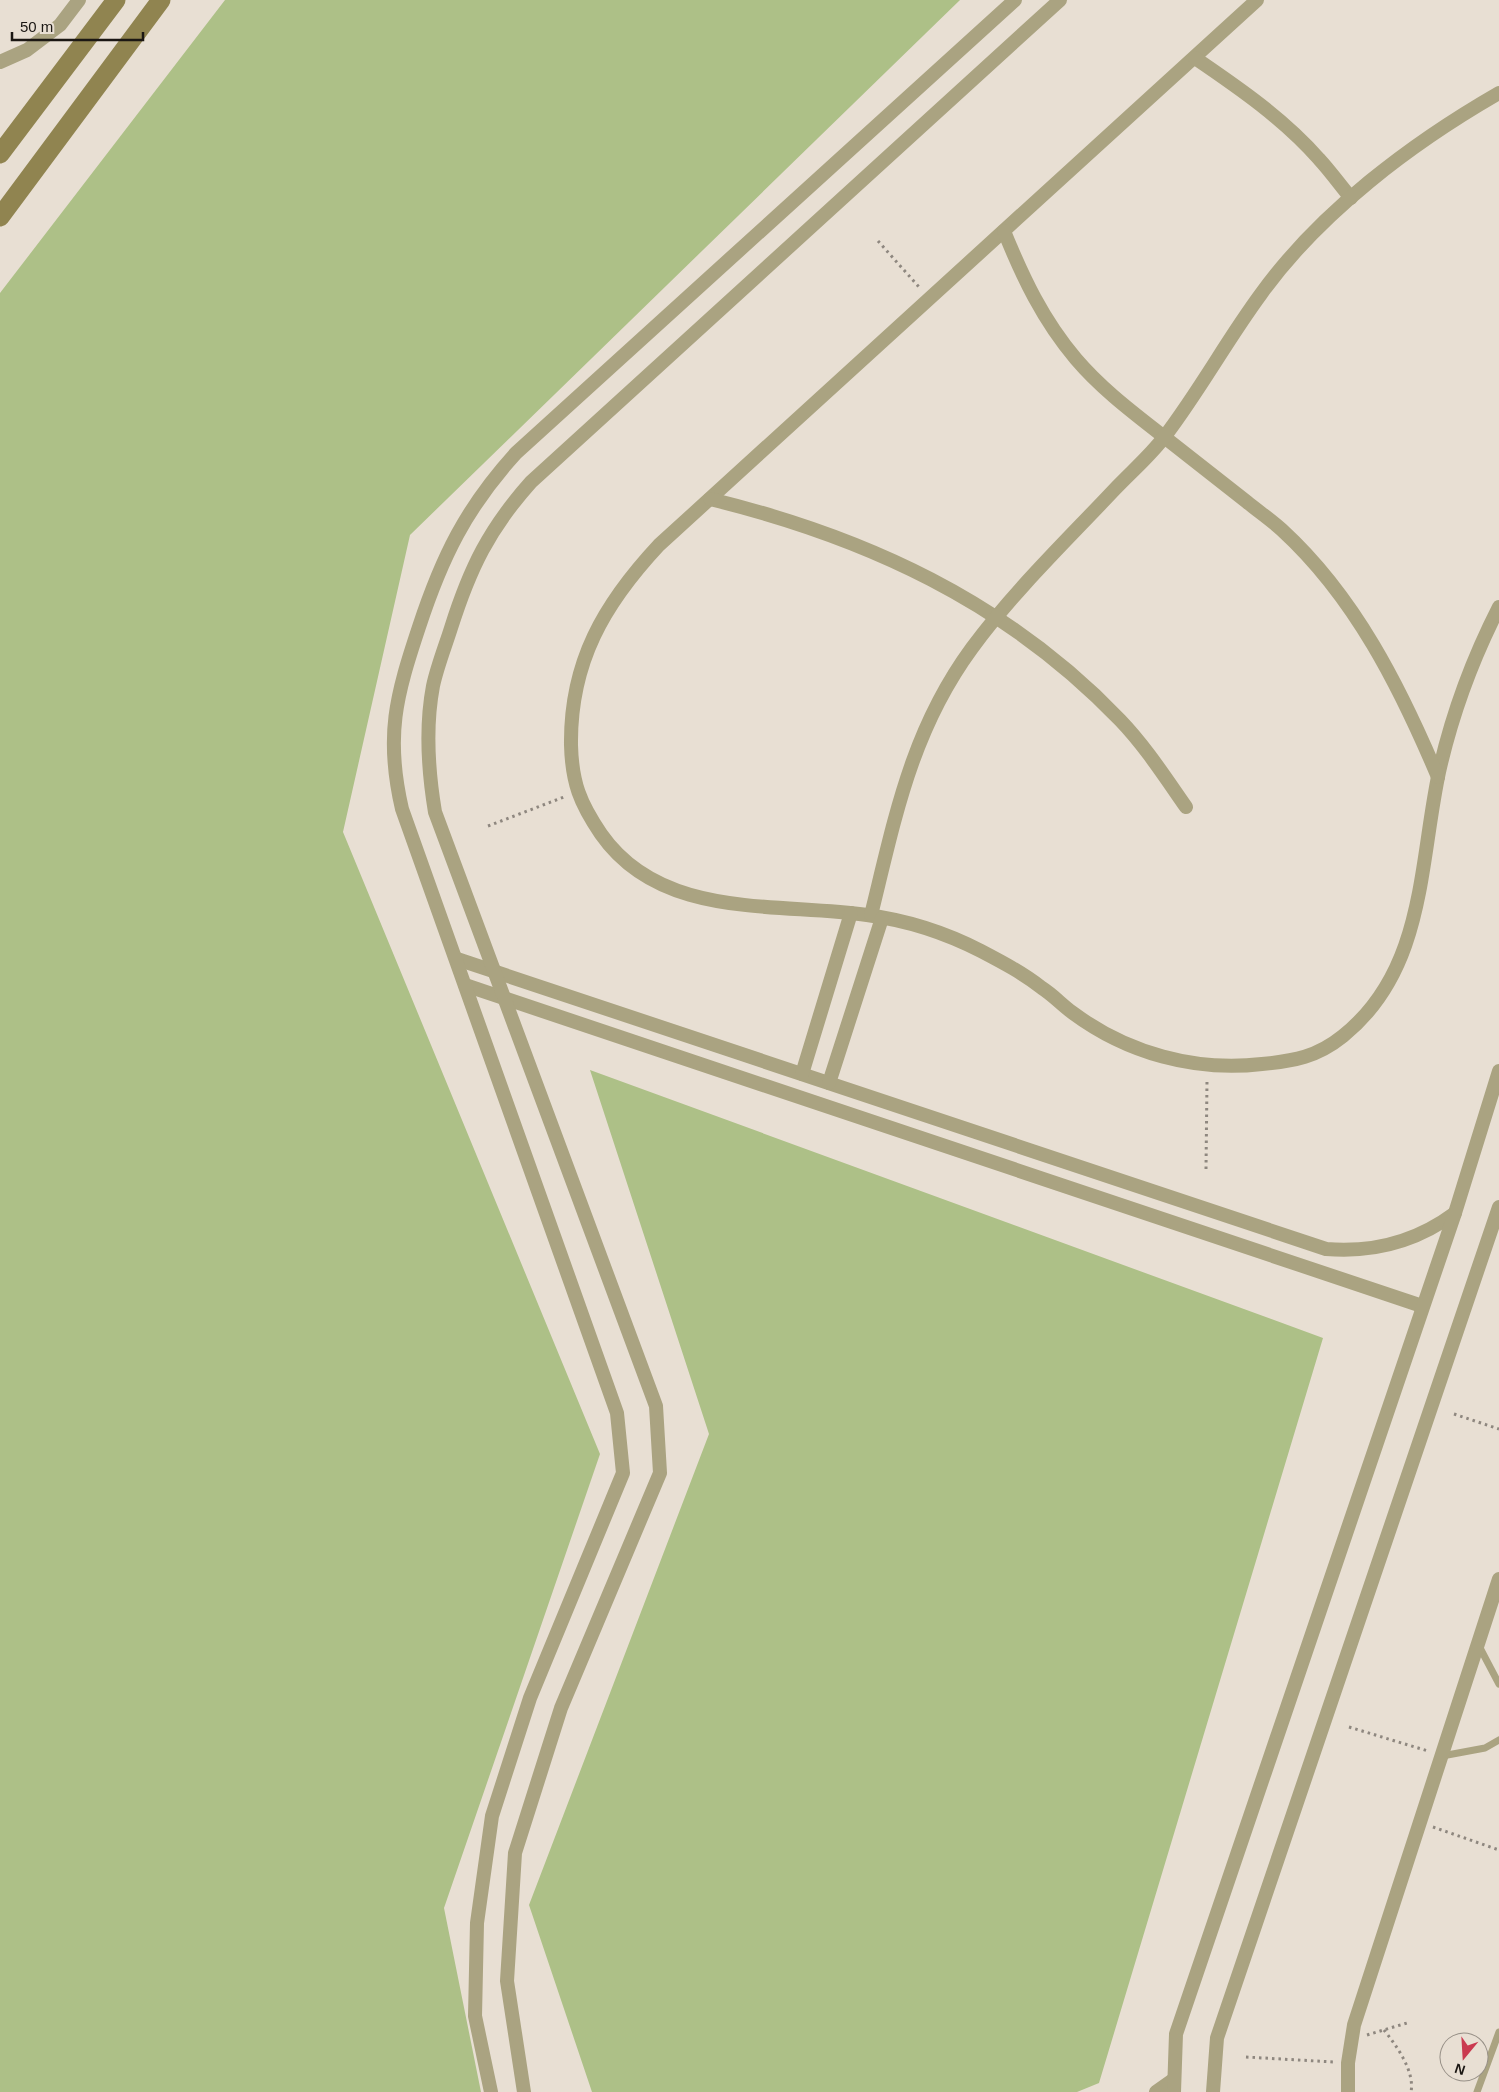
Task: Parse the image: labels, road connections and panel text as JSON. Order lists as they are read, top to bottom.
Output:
{
  "scale_bar": "50 m",
  "north": "bottom"
}
